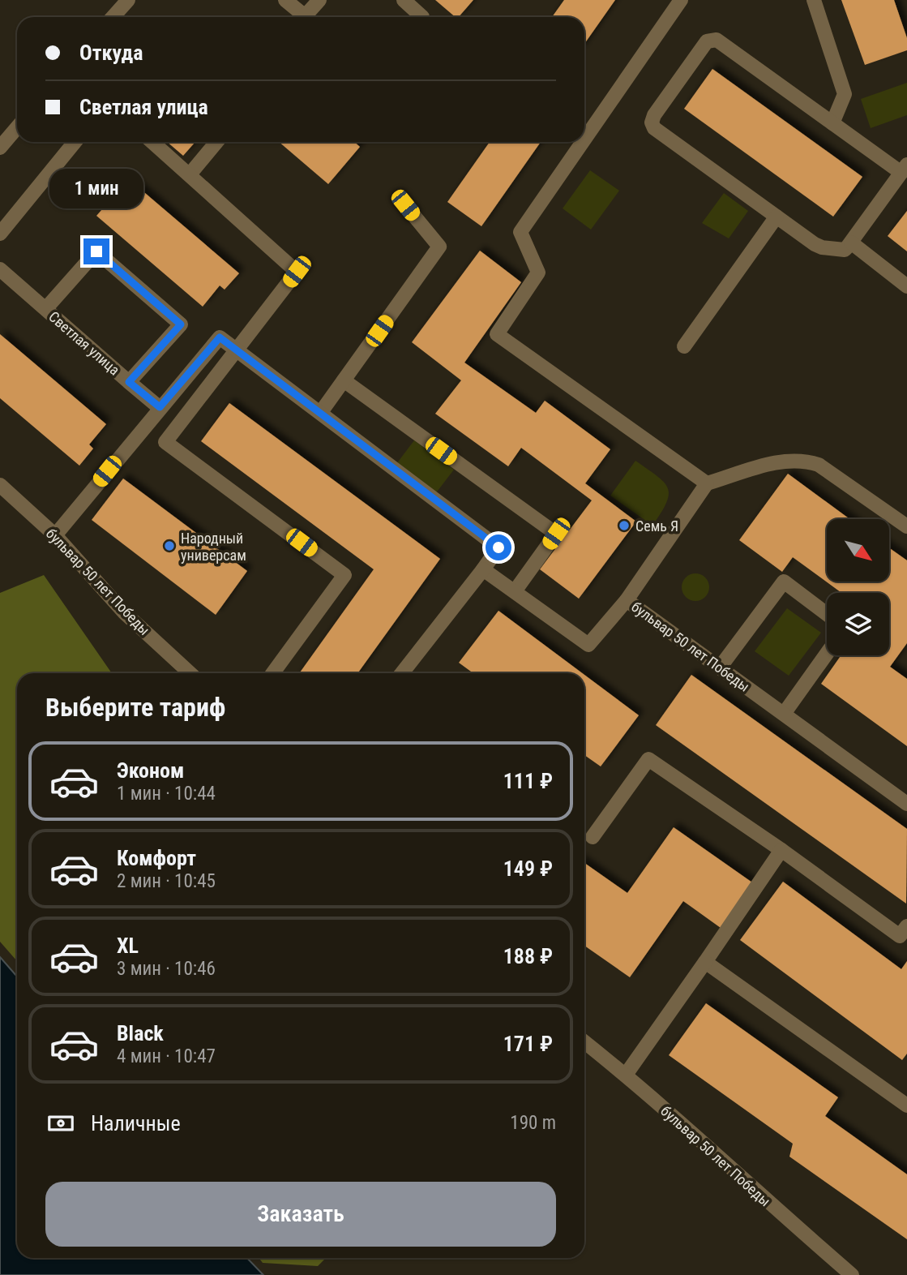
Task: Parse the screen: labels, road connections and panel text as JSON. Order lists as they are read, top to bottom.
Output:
{
  "streets": {
    "street": ["Светлая улица", "бульвар 50 лет Победы"]
  },
  "places": ["Семь Я", "Народный универсам"],
  "north": "bottom right",
  "page": {
    "banner": ["Откуда", "Светлая улица"],
    "bubble": "1 мин",
    "heading": "Выберите тариф",
    "list": [
      {
        "name": "Эконом",
        "note": "1 мин · 10:44",
        "value": "111 ₽"
      },
      {
        "name": "Комфорт",
        "note": "2 мин · 10:45",
        "value": "149 ₽"
      },
      {
        "name": "XL",
        "note": "3 мин · 10:46",
        "value": "188 ₽"
      },
      {
        "name": "Black",
        "note": "4 мин · 10:47",
        "value": "171 ₽"
      }
    ],
    "pay": ["Наличные", "190 m"],
    "buttons": "Заказать"
  }
}
